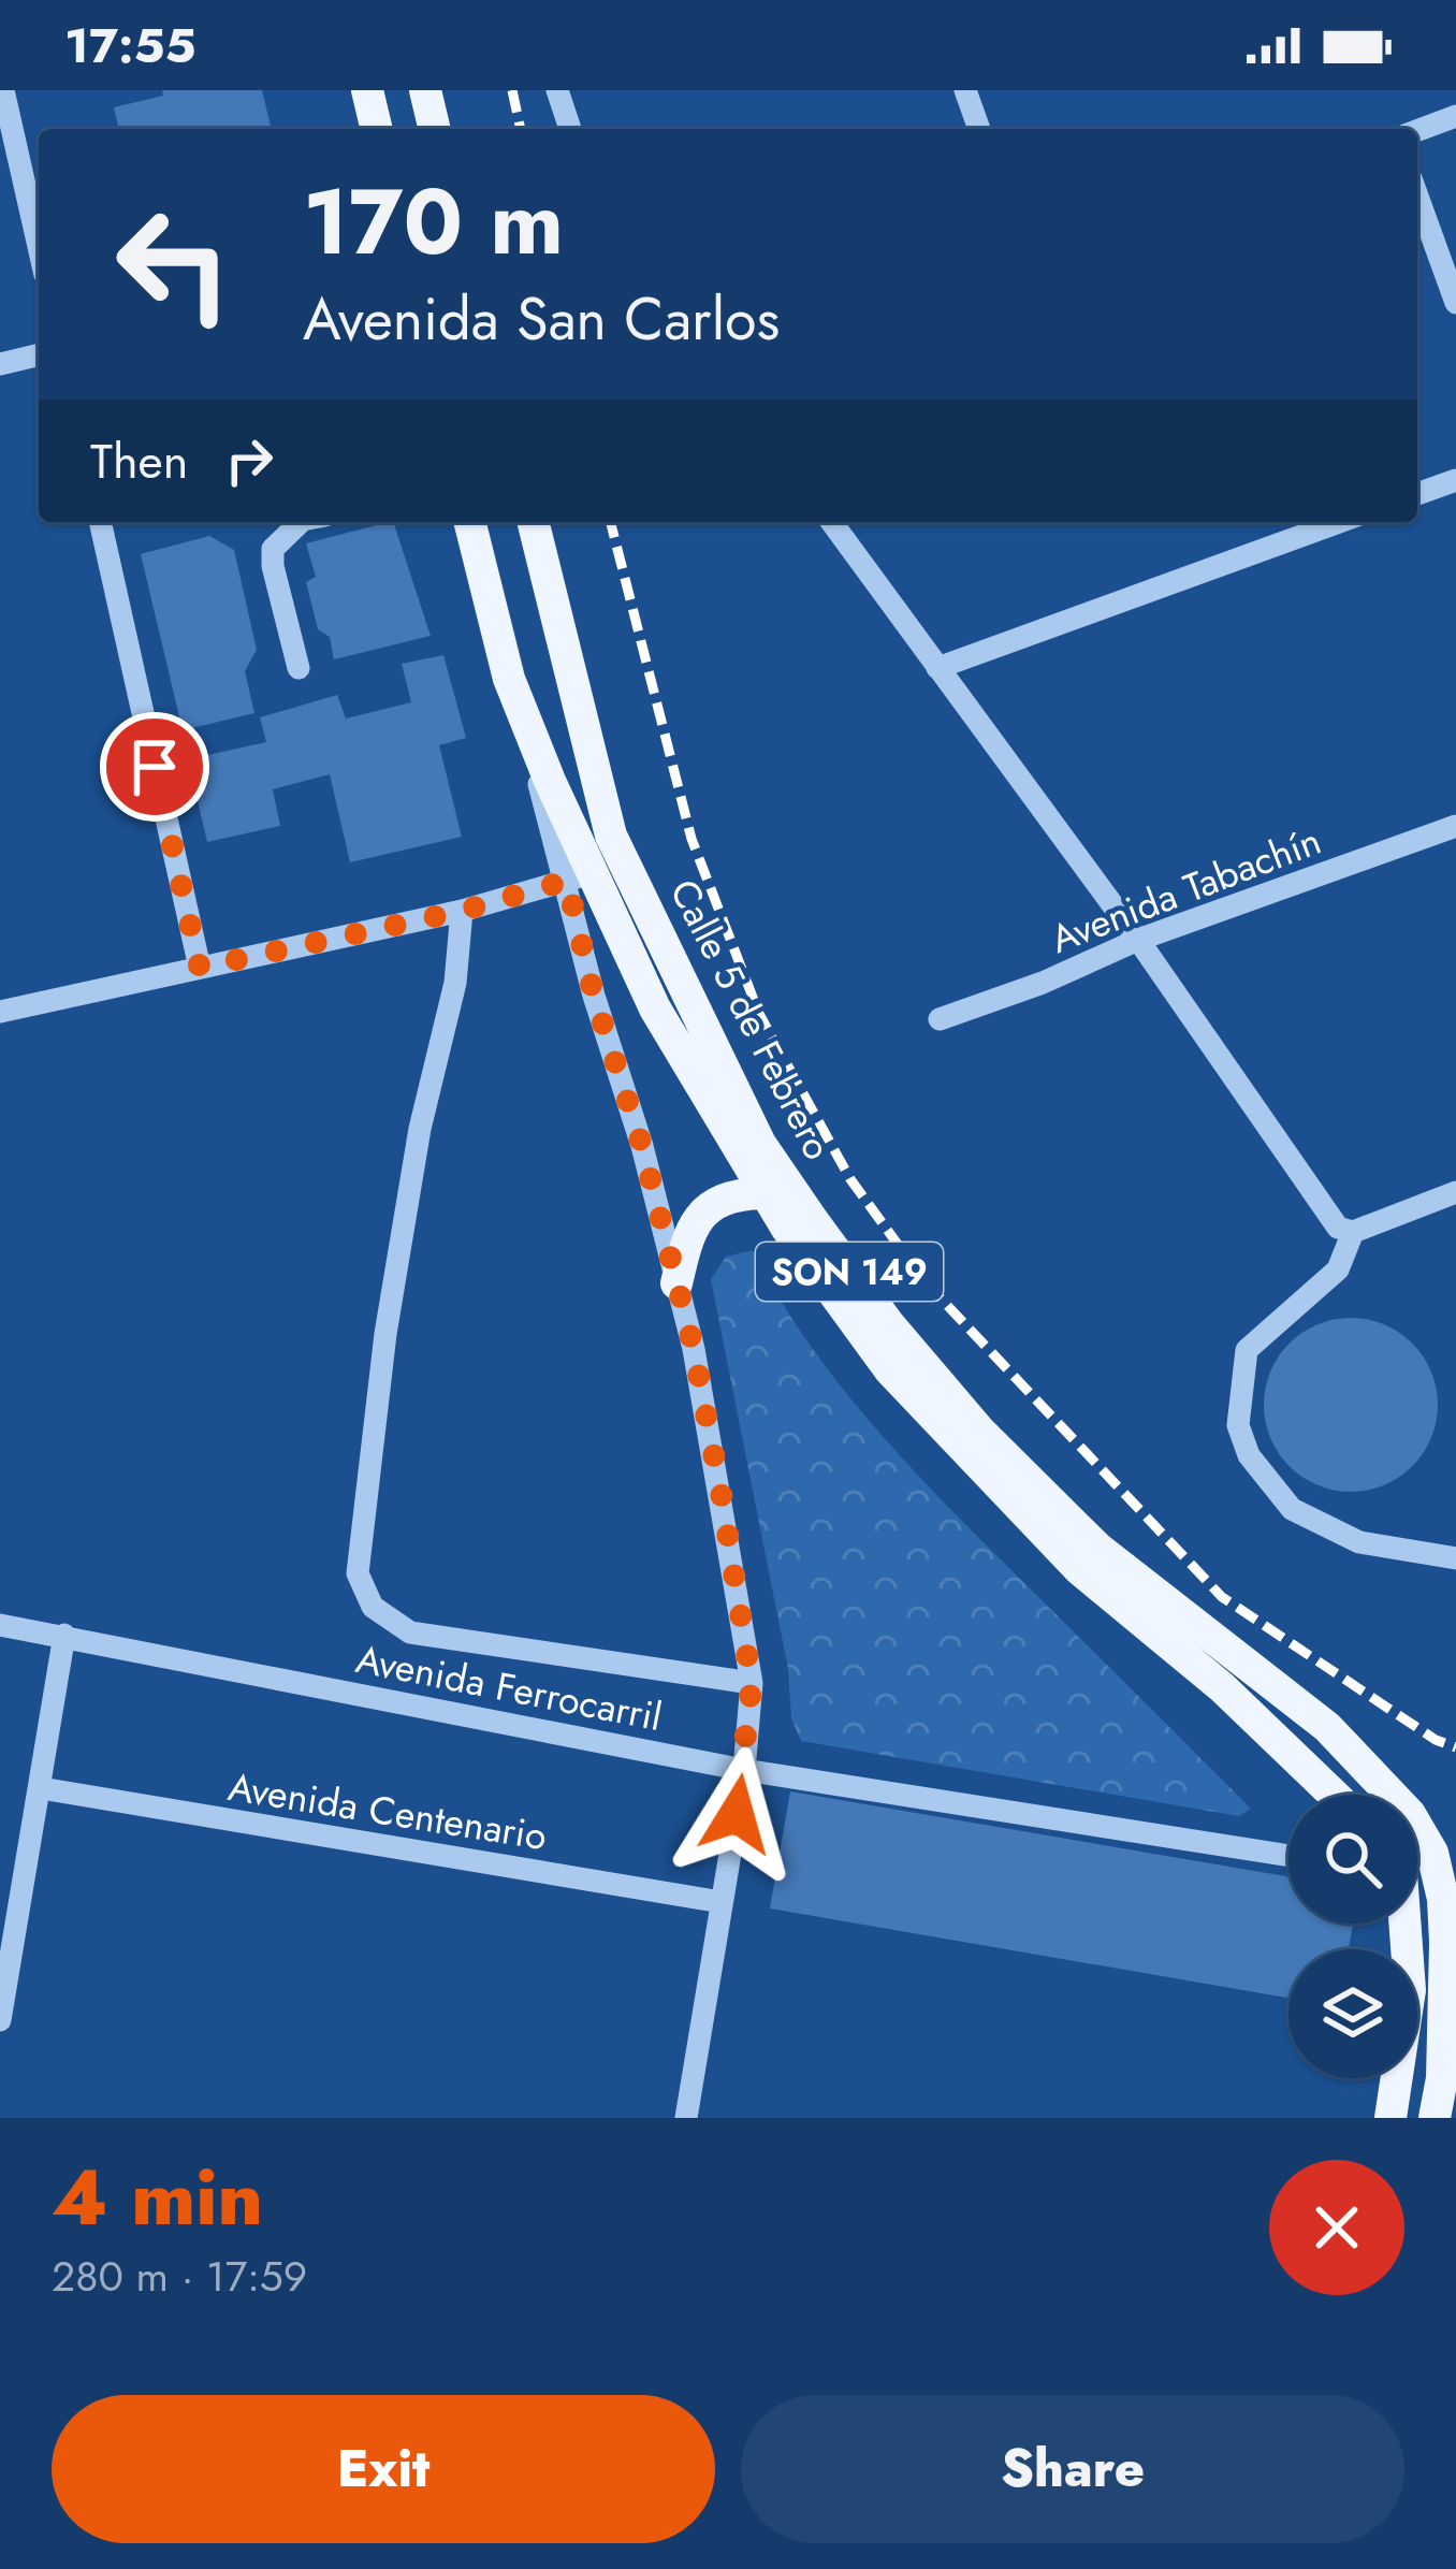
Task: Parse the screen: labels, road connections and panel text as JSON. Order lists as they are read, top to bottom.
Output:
{
  "streets": {
    "main road": ["Calle 5 de Febrero", "SON 149"],
    "street": ["Avenida Tabachín", "Avenida Ferrocarril", "Avenida Centenario"]
  },
  "page": {
    "status": "17:55",
    "turn": ["170 m", "Avenida San Carlos"],
    "then": "Then",
    "heading": ["4 min", "280 m · 17:59"],
    "buttons": ["Exit", "Share"]
  }
}
